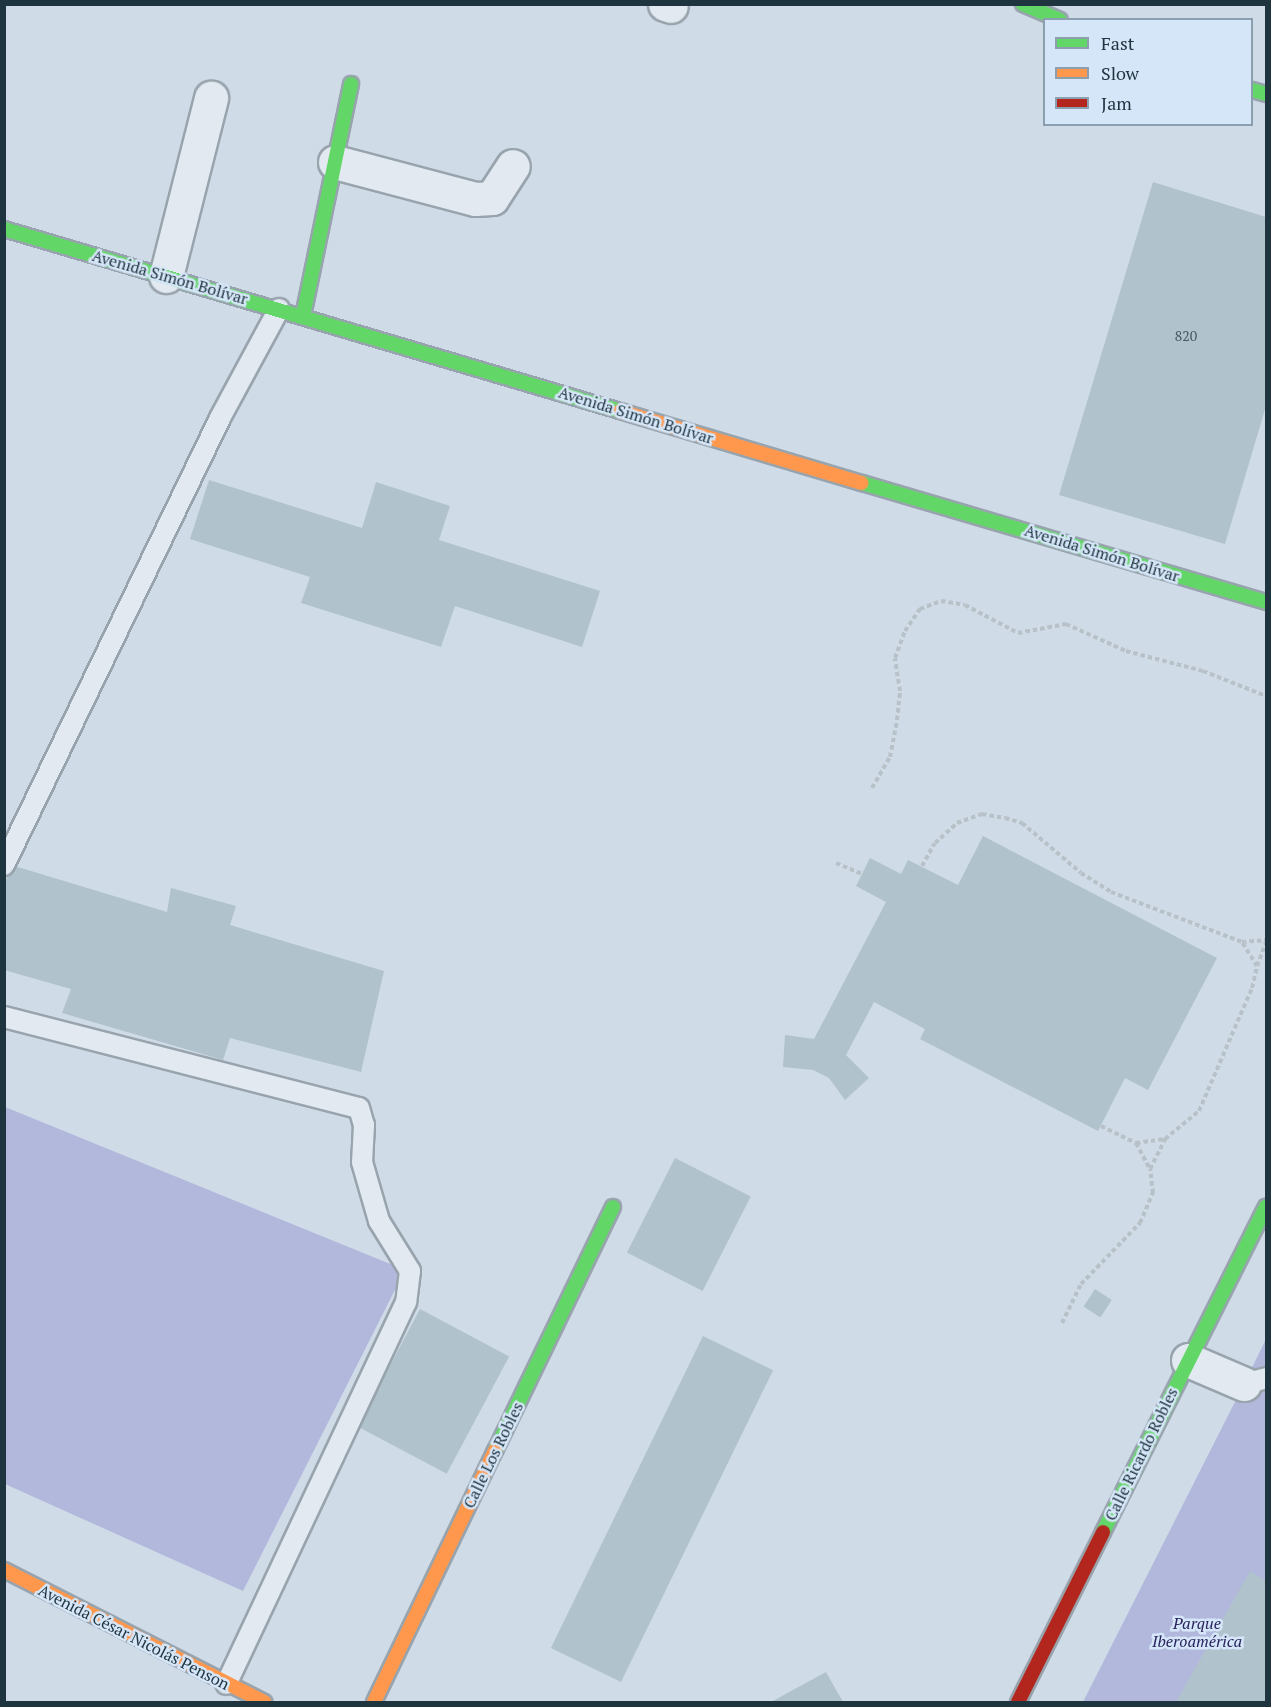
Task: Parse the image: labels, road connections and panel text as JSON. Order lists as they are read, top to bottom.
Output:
{
  "streets": {
    "main road": [
      "Avenida Simón Bolívar",
      "Calle Ricardo Robles",
      "Calle Los Robles",
      "Avenida César Nicolás Penson"
    ]
  },
  "parks": ["Parque Iberoamérica"],
  "house_numbers": ["820"],
  "legend": ["Fast", "Slow", "Jam"]
}
